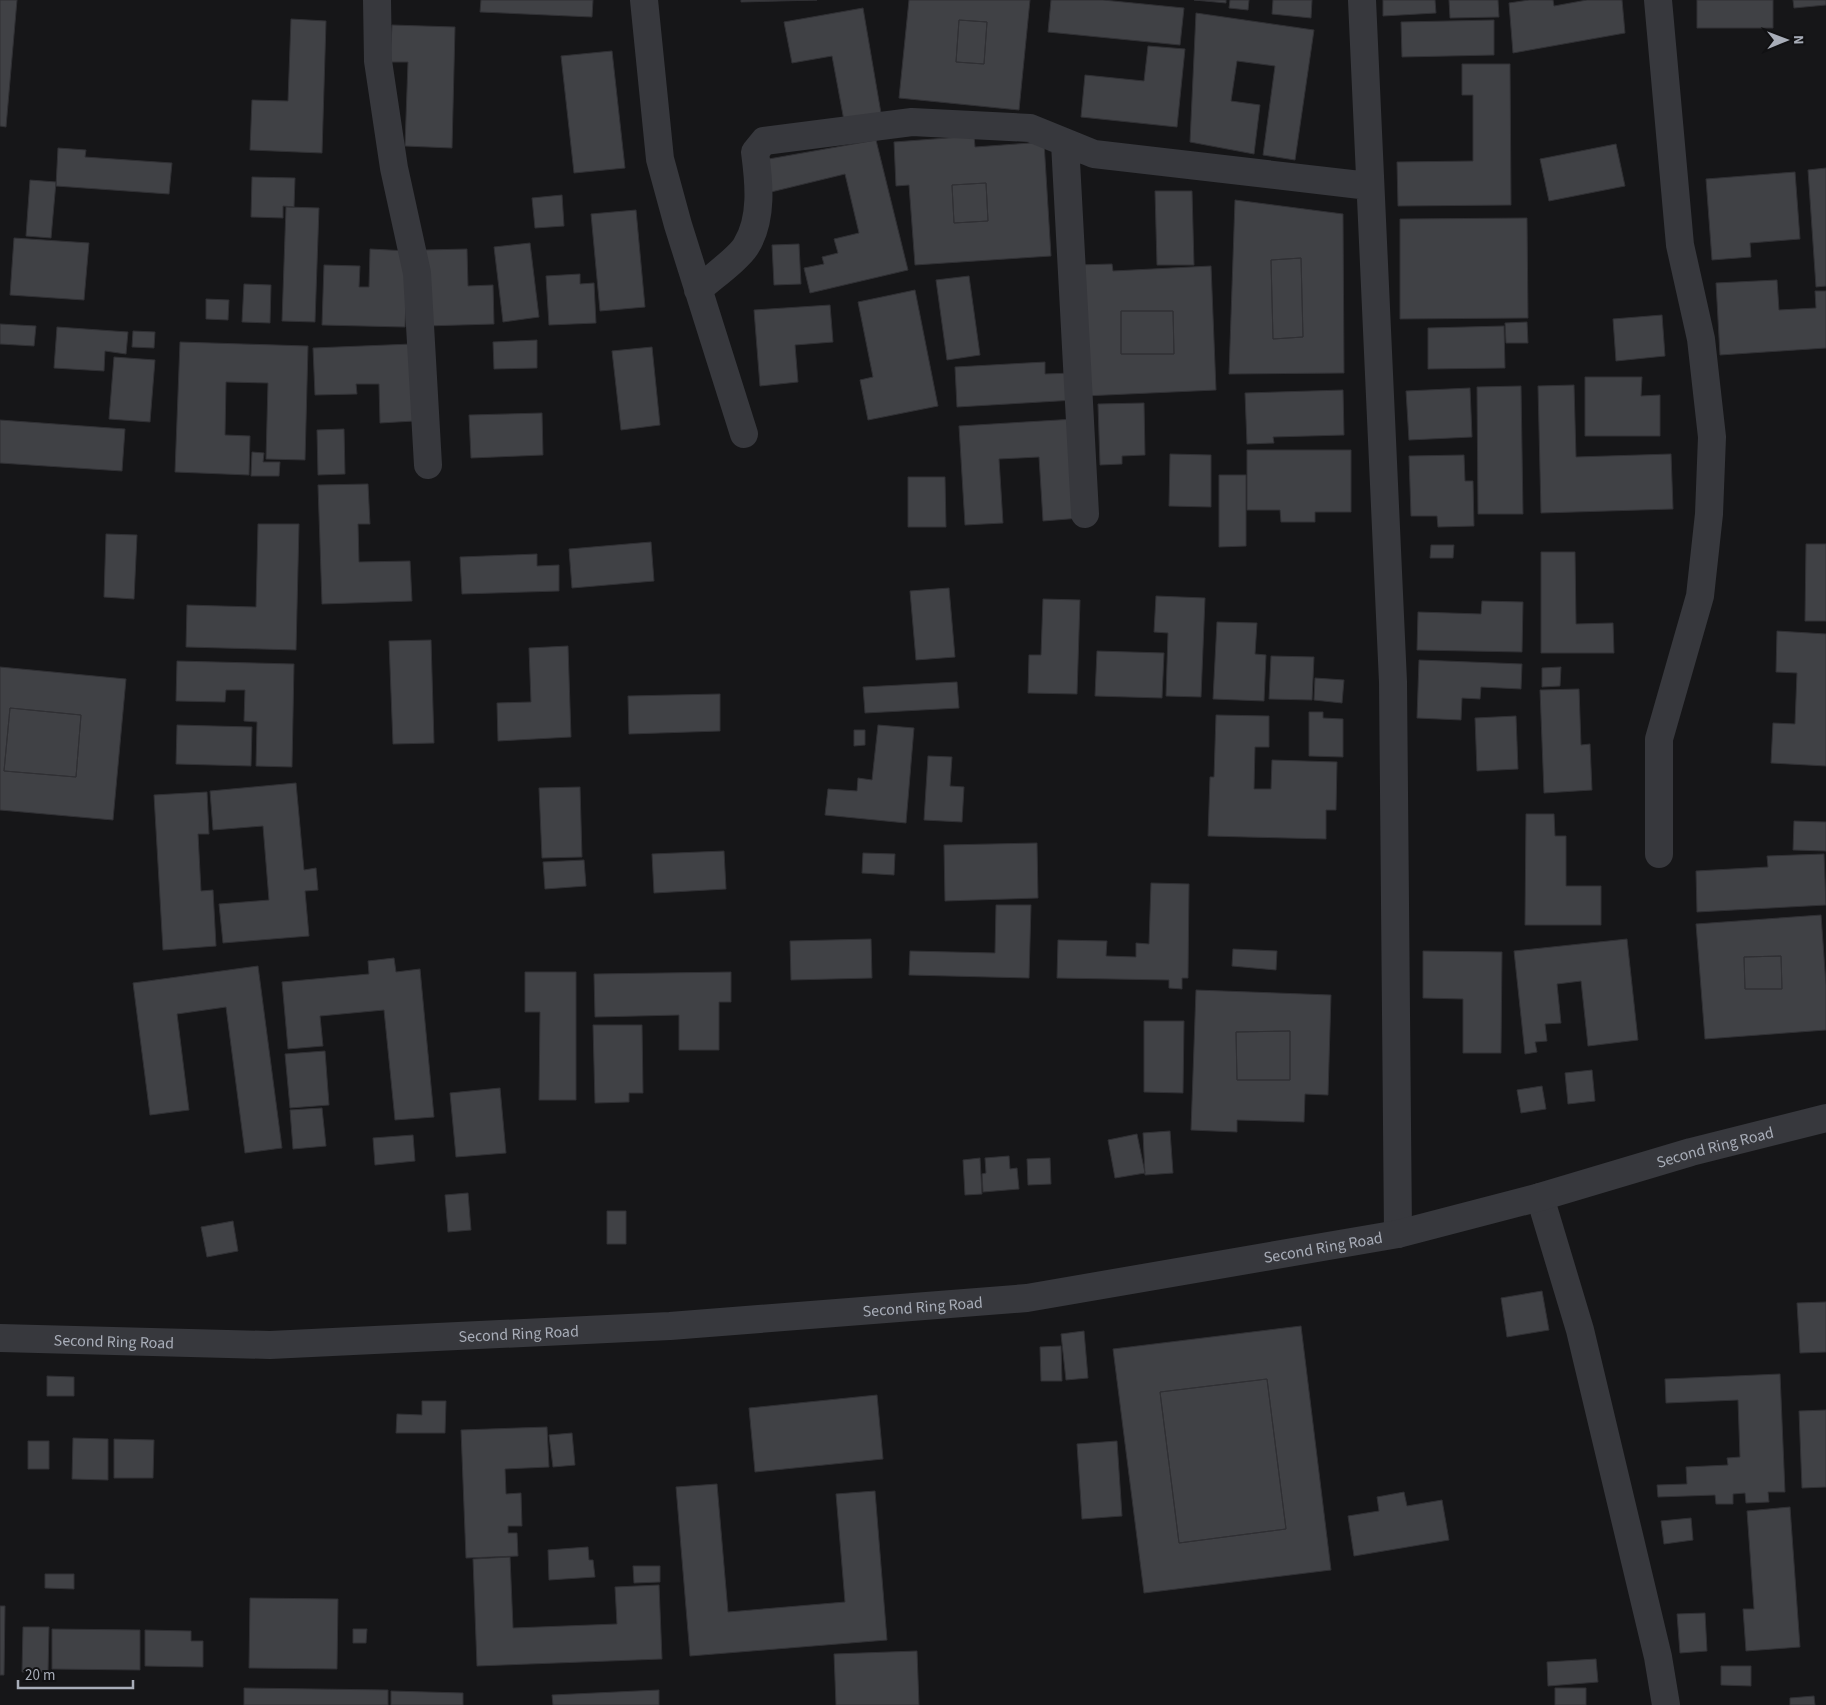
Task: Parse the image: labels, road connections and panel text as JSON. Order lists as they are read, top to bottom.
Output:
{
  "streets": {
    "street": ["Second Ring Road"]
  },
  "scale_bar": "20 m",
  "north": "right"
}
